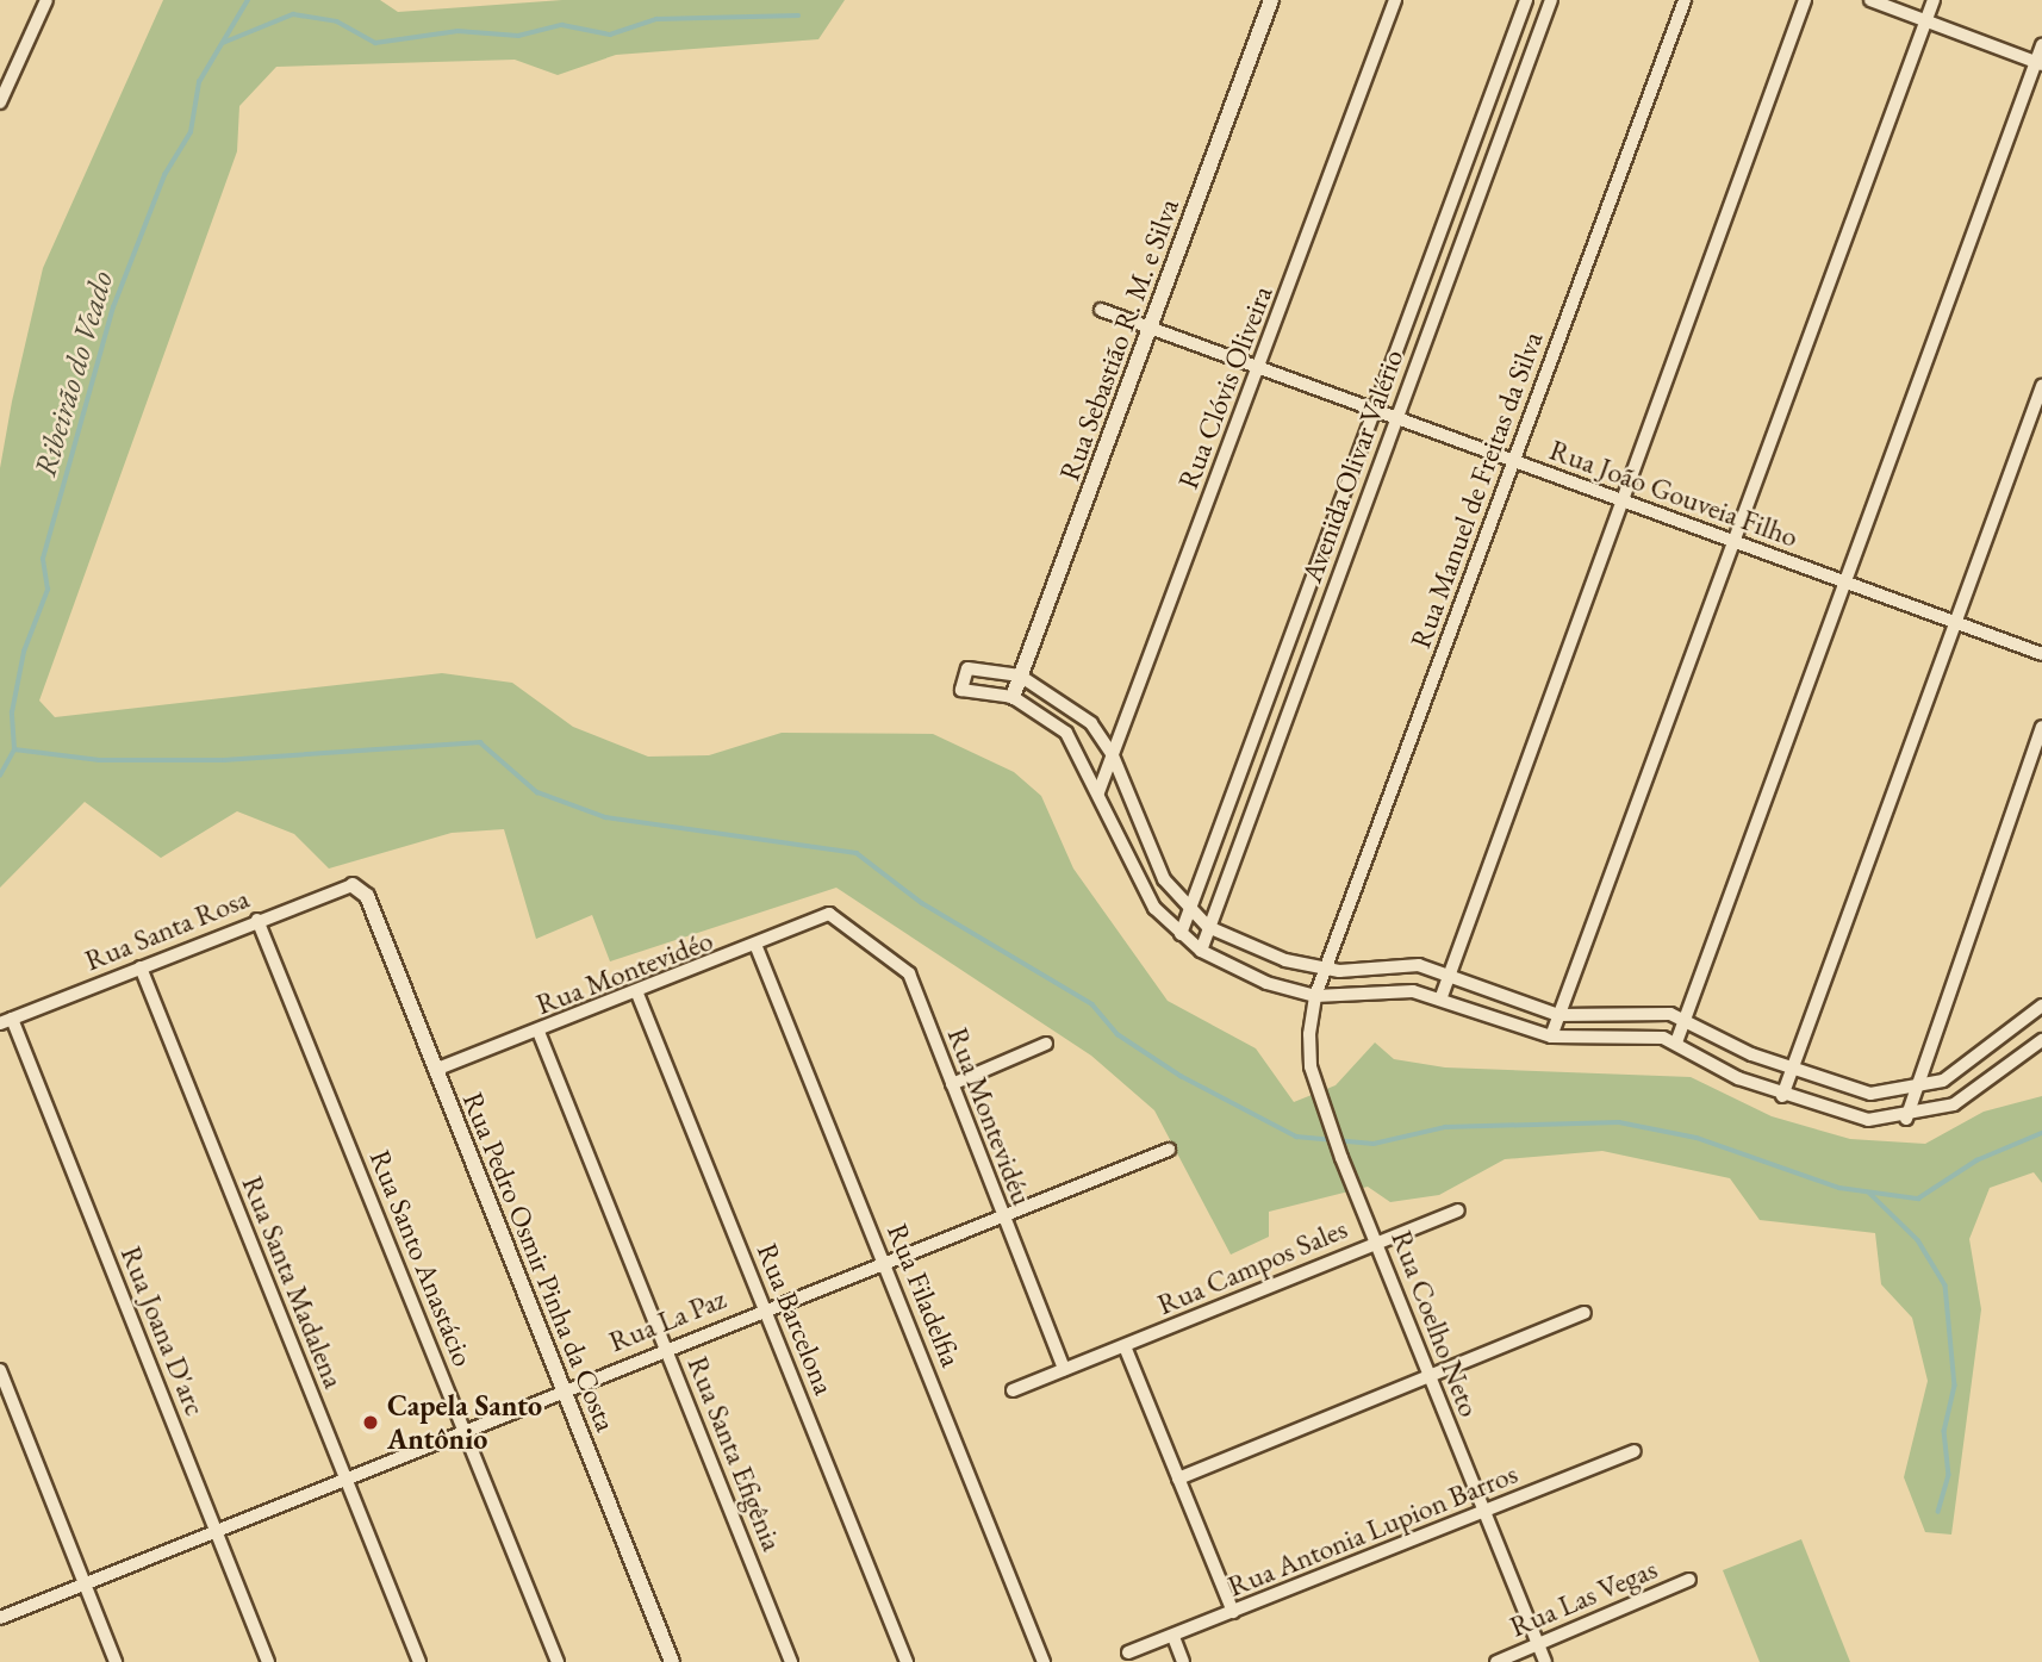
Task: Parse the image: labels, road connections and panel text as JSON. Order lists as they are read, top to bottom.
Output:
{
  "streets": {
    "street": [
      "Rua Sebastião R. M. e Silva",
      "Rua Clóvis Oliveira",
      "Avenida Olivar Valério",
      "Rua Manuel de Freitas da Silva",
      "Rua João Gouveia Filho",
      "Rua Santa Rosa",
      "Rua Montevidéo",
      "Rua Montevidéu",
      "Rua Santo Anastácio",
      "Rua Pedro Osmir Pinha da Costa",
      "Rua Campos Sales",
      "Rua Santa Madalena",
      "Rua Filadelfia",
      "Rua Barcelona",
      "Rua La Paz",
      "Rua Coelho Neto",
      "Rua Joana D'arc",
      "Rua Santa Efigênia",
      "Rua Antonia Lupion Barros",
      "Rua Las Vegas"
    ]
  },
  "crossings": [
    ["Rua Sebastião R. M. e Silva", "Rua João Gouveia Filho"],
    ["Rua Clóvis Oliveira", "Rua João Gouveia Filho"],
    ["Avenida Olivar Valério", "Rua João Gouveia Filho"],
    ["Rua Manuel de Freitas da Silva", "Rua João Gouveia Filho"],
    ["Rua Manuel de Freitas da Silva", "Rua Coelho Neto"],
    ["Rua Santa Rosa", "Rua Santo Anastácio"],
    ["Rua Santa Rosa", "Rua Pedro Osmir Pinha da Costa"],
    ["Rua Santa Rosa", "Rua Santa Madalena"],
    ["Rua Santa Rosa", "Rua Joana D'arc"],
    ["Rua Montevidéo", "Rua Montevidéu"],
    ["Rua Montevidéo", "Rua Pedro Osmir Pinha da Costa"],
    ["Rua Montevidéo", "Rua Filadelfia"],
    ["Rua Montevidéo", "Rua Barcelona"],
    ["Rua Montevidéo", "Rua Santa Efigênia"],
    ["Rua Montevidéu", "Rua Campos Sales"],
    ["Rua Montevidéu", "Rua La Paz"],
    ["Rua Santo Anastácio", "Rua La Paz"],
    ["Rua Pedro Osmir Pinha da Costa", "Rua La Paz"],
    ["Rua Campos Sales", "Rua Coelho Neto"],
    ["Rua Santa Madalena", "Rua La Paz"],
    ["Rua Filadelfia", "Rua La Paz"],
    ["Rua Barcelona", "Rua La Paz"],
    ["Rua La Paz", "Rua Joana D'arc"],
    ["Rua La Paz", "Rua Santa Efigênia"],
    ["Rua Coelho Neto", "Rua Antonia Lupion Barros"],
    ["Rua Coelho Neto", "Rua Las Vegas"]
  ],
  "water": ["Ribeirão do Veado"],
  "places": ["Capela Santo Antônio"]
}
